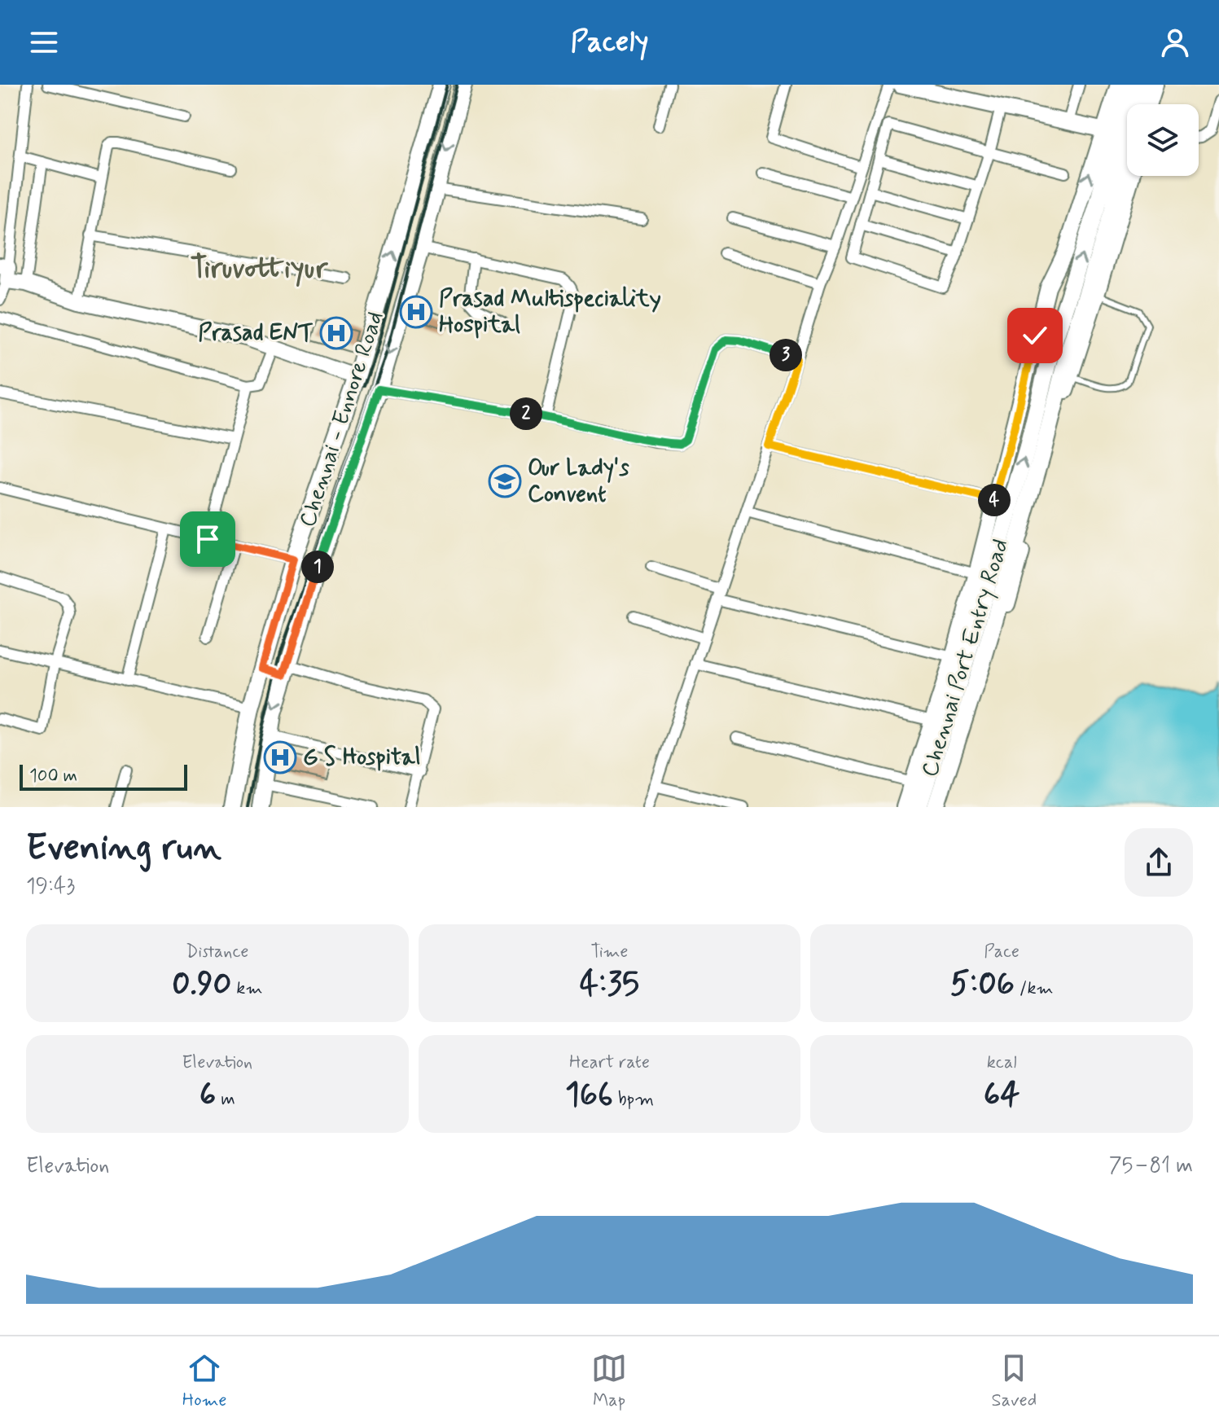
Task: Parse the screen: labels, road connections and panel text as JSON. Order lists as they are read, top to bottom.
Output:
{
  "streets": {
    "main road": ["Chennai - Ennore Road"],
    "street": ["Chennai Port Entry Road"]
  },
  "districts": ["Tiruvottiyur"],
  "places": {
    "hospital": ["Prasad Multispeciality Hospital", "Prasad ENT", "G S Hospital"],
    "school or university": ["Our Lady's Convent"]
  },
  "scale_bar": "100 m",
  "page": {
    "header": "Pacely",
    "pins": [
      "3",
      "2",
      "4",
      "1"
    ],
    "scale": "100 m",
    "heading": ["Evening run", "19:43"],
    "stats": [
      ["Distance", "0.90 km"],
      ["Time", "4:35"],
      ["Pace", "5:06 /km"],
      ["Elevation", "6 m"],
      ["Heart rate", "166 bpm"],
      ["kcal", "64"]
    ],
    "chart": ["Elevation", "75–81 m"],
    "tabs": ["Home", "Map", "Saved"]
  }
}
